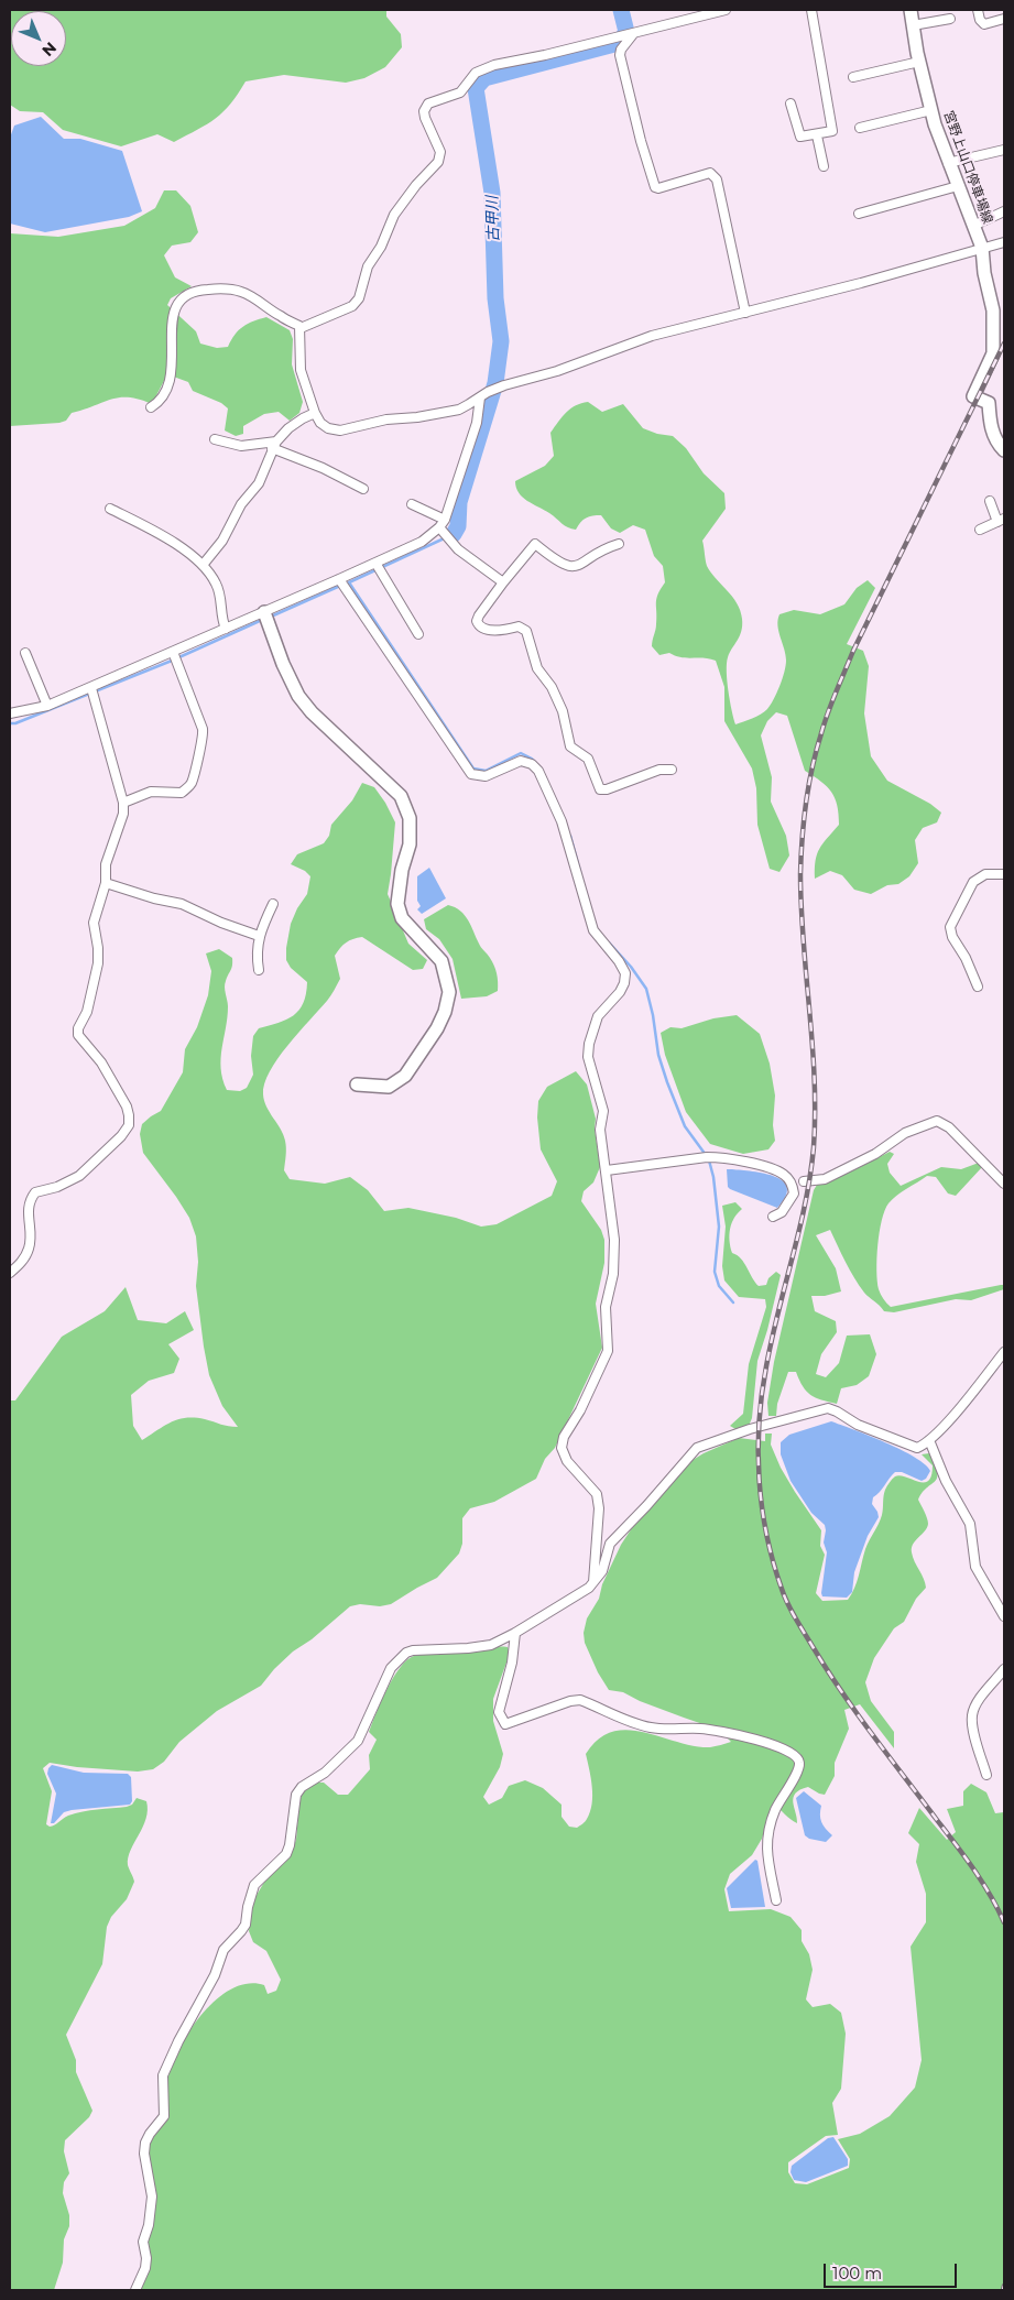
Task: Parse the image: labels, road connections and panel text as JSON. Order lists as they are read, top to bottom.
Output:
{
  "streets": {
    "street": ["宮野上山口停車場線"]
  },
  "water": ["古甲川"],
  "scale_bar": "100 m",
  "north": "bottom right"
}
